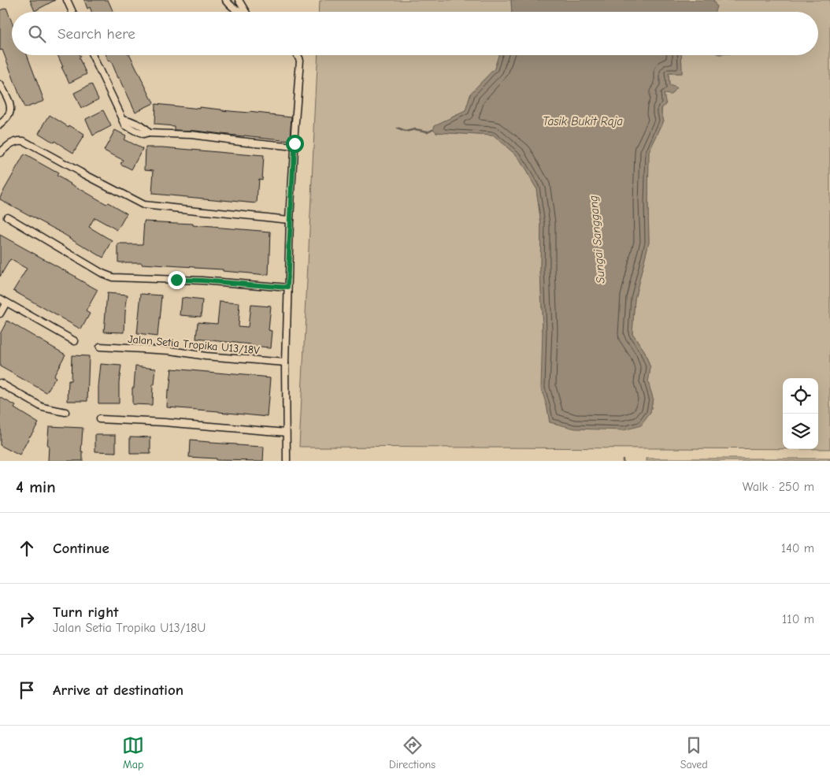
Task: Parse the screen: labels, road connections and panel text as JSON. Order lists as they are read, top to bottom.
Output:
{
  "streets": {
    "street": ["Jalan Setia Tropika U13/18V"]
  },
  "water": ["Tasik Bukit Raja", "Sungai Sanggang"],
  "page": {
    "search": "Search here",
    "heading": ["4 min", "Walk · 250 m"],
    "list": [
      ["Continue", "140 m"],
      ["Turn right", "Jalan Setia Tropika U13/18U", "110 m"],
      "Arrive at destination"
    ],
    "nav": ["Map", "Directions", "Saved"]
  }
}
